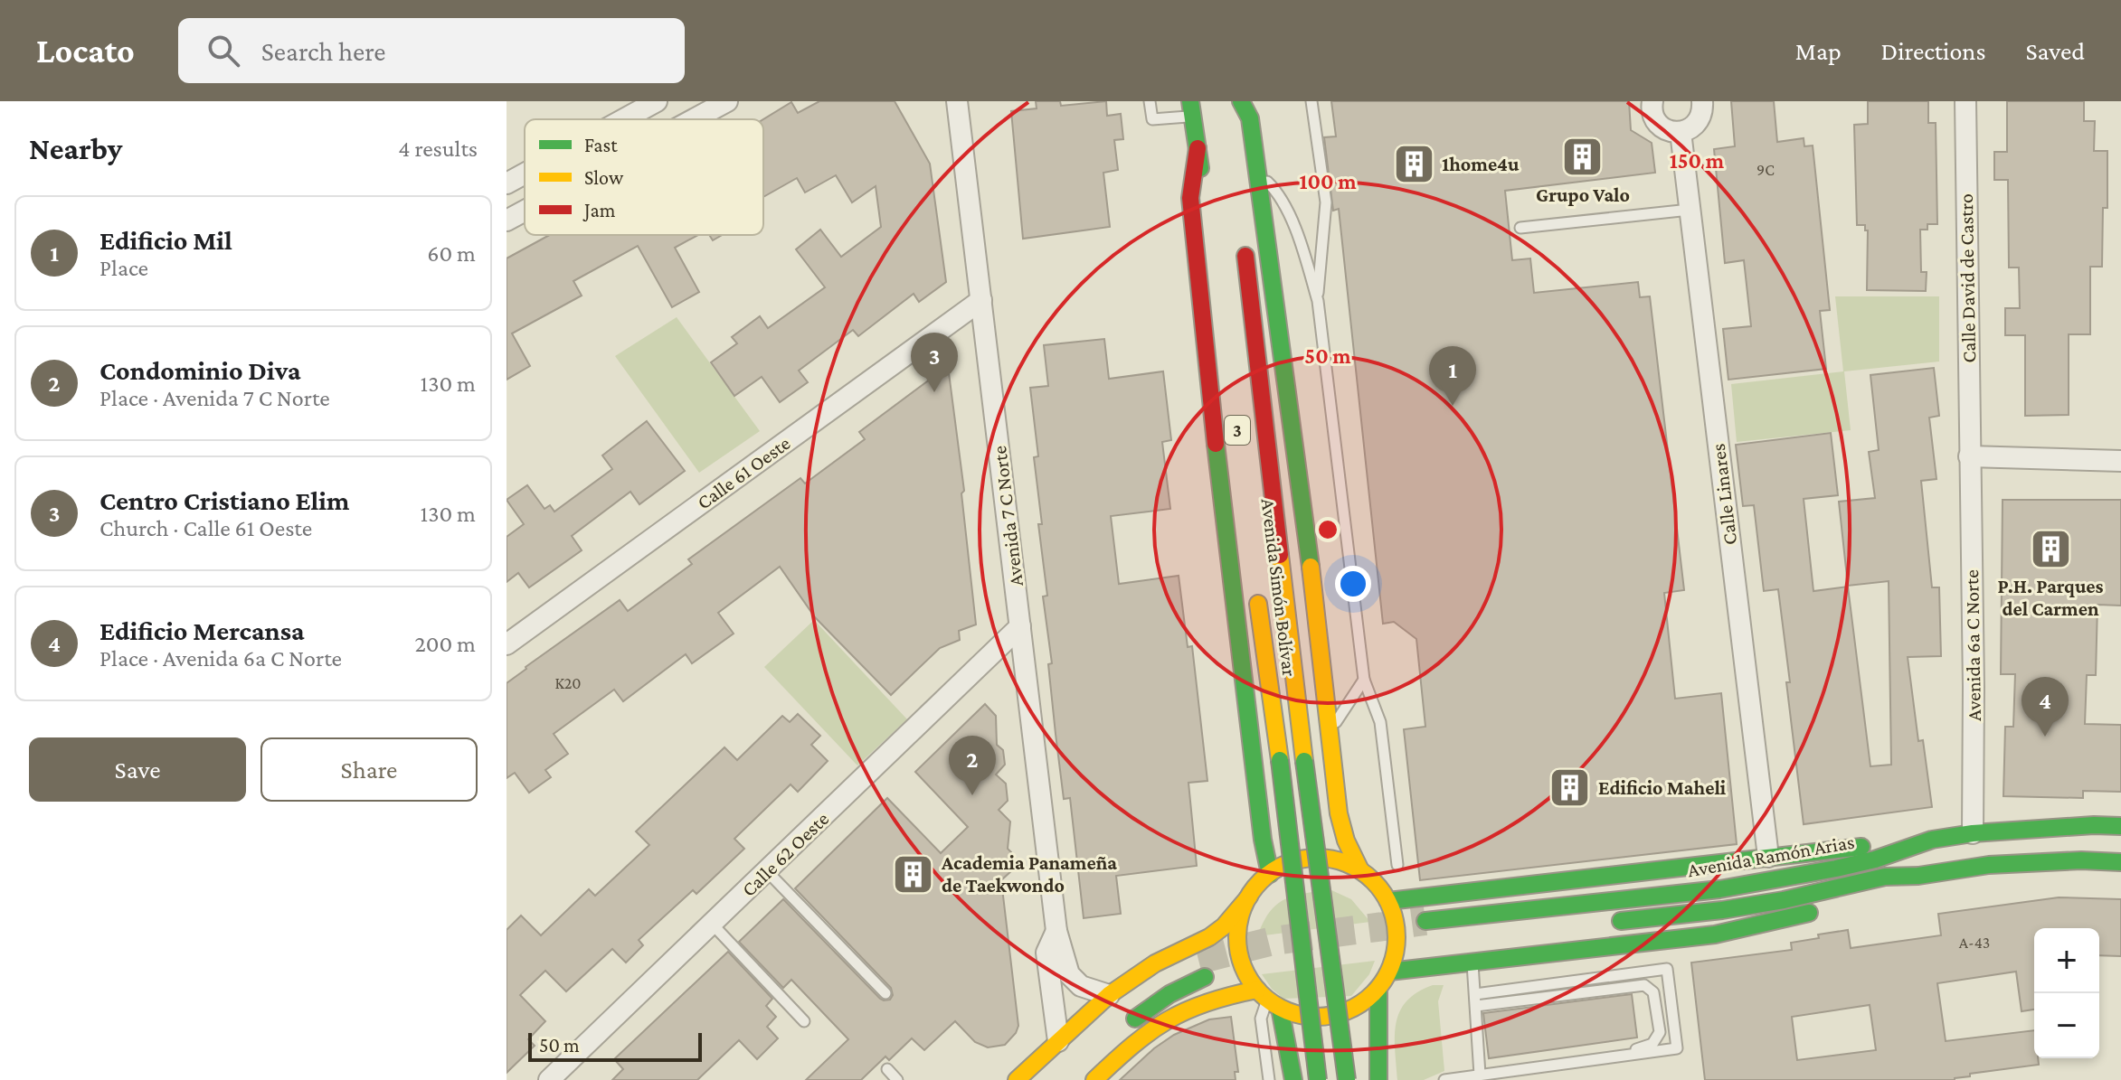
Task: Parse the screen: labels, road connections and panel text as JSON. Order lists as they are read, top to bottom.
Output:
{
  "streets": {
    "main road": ["3", "Avenida Simón Bolívar", "Avenida Ramón Arias"],
    "street": [
      "Calle David de Castro",
      "Calle 61 Oeste",
      "Calle Linares",
      "Avenida 7 C Norte",
      "Avenida 6a C Norte",
      "Calle 62 Oeste"
    ]
  },
  "crossings": [
    ["Calle David de Castro", "Avenida 6a C Norte"],
    ["Calle 61 Oeste", "Avenida 7 C Norte"],
    ["Avenida 7 C Norte", "Calle 62 Oeste"],
    ["Avenida 6a C Norte", "Avenida Ramón Arias"]
  ],
  "places": {
    "building": [
      "Grupo Valo",
      "1home4u",
      "P.H. Parques del Carmen",
      "Edificio Maheli",
      "Academia Panameña de Taekwondo"
    ]
  },
  "house_numbers": ["9C", "K20", "A-43"],
  "legend": ["Fast", "Slow", "Jam"],
  "scale_bar": "50 m",
  "page": {
    "header": "Locato",
    "search": "Search here",
    "nav": ["Map", "Directions", "Saved"],
    "heading": ["Nearby", "4 results"],
    "list": [
      {
        "mark": "1",
        "name": "Edificio Mil",
        "note": "Place",
        "value": "60 m"
      },
      {
        "mark": "2",
        "name": "Condominio Diva",
        "note": "Place · Avenida 7 C Norte",
        "value": "130 m"
      },
      {
        "mark": "3",
        "name": "Centro Cristiano Elim",
        "note": "Church · Calle 61 Oeste",
        "value": "130 m"
      },
      {
        "mark": "4",
        "name": "Edificio Mercansa",
        "note": "Place · Avenida 6a C Norte",
        "value": "200 m"
      }
    ],
    "pins": [
      "3",
      "1",
      "4",
      "2"
    ],
    "buttons": ["Save", "Share"],
    "map_buttons": ["+", "−"],
    "scale": "50 m"
  },
  "rings": ["150 m", "100 m", "50 m"]
}
